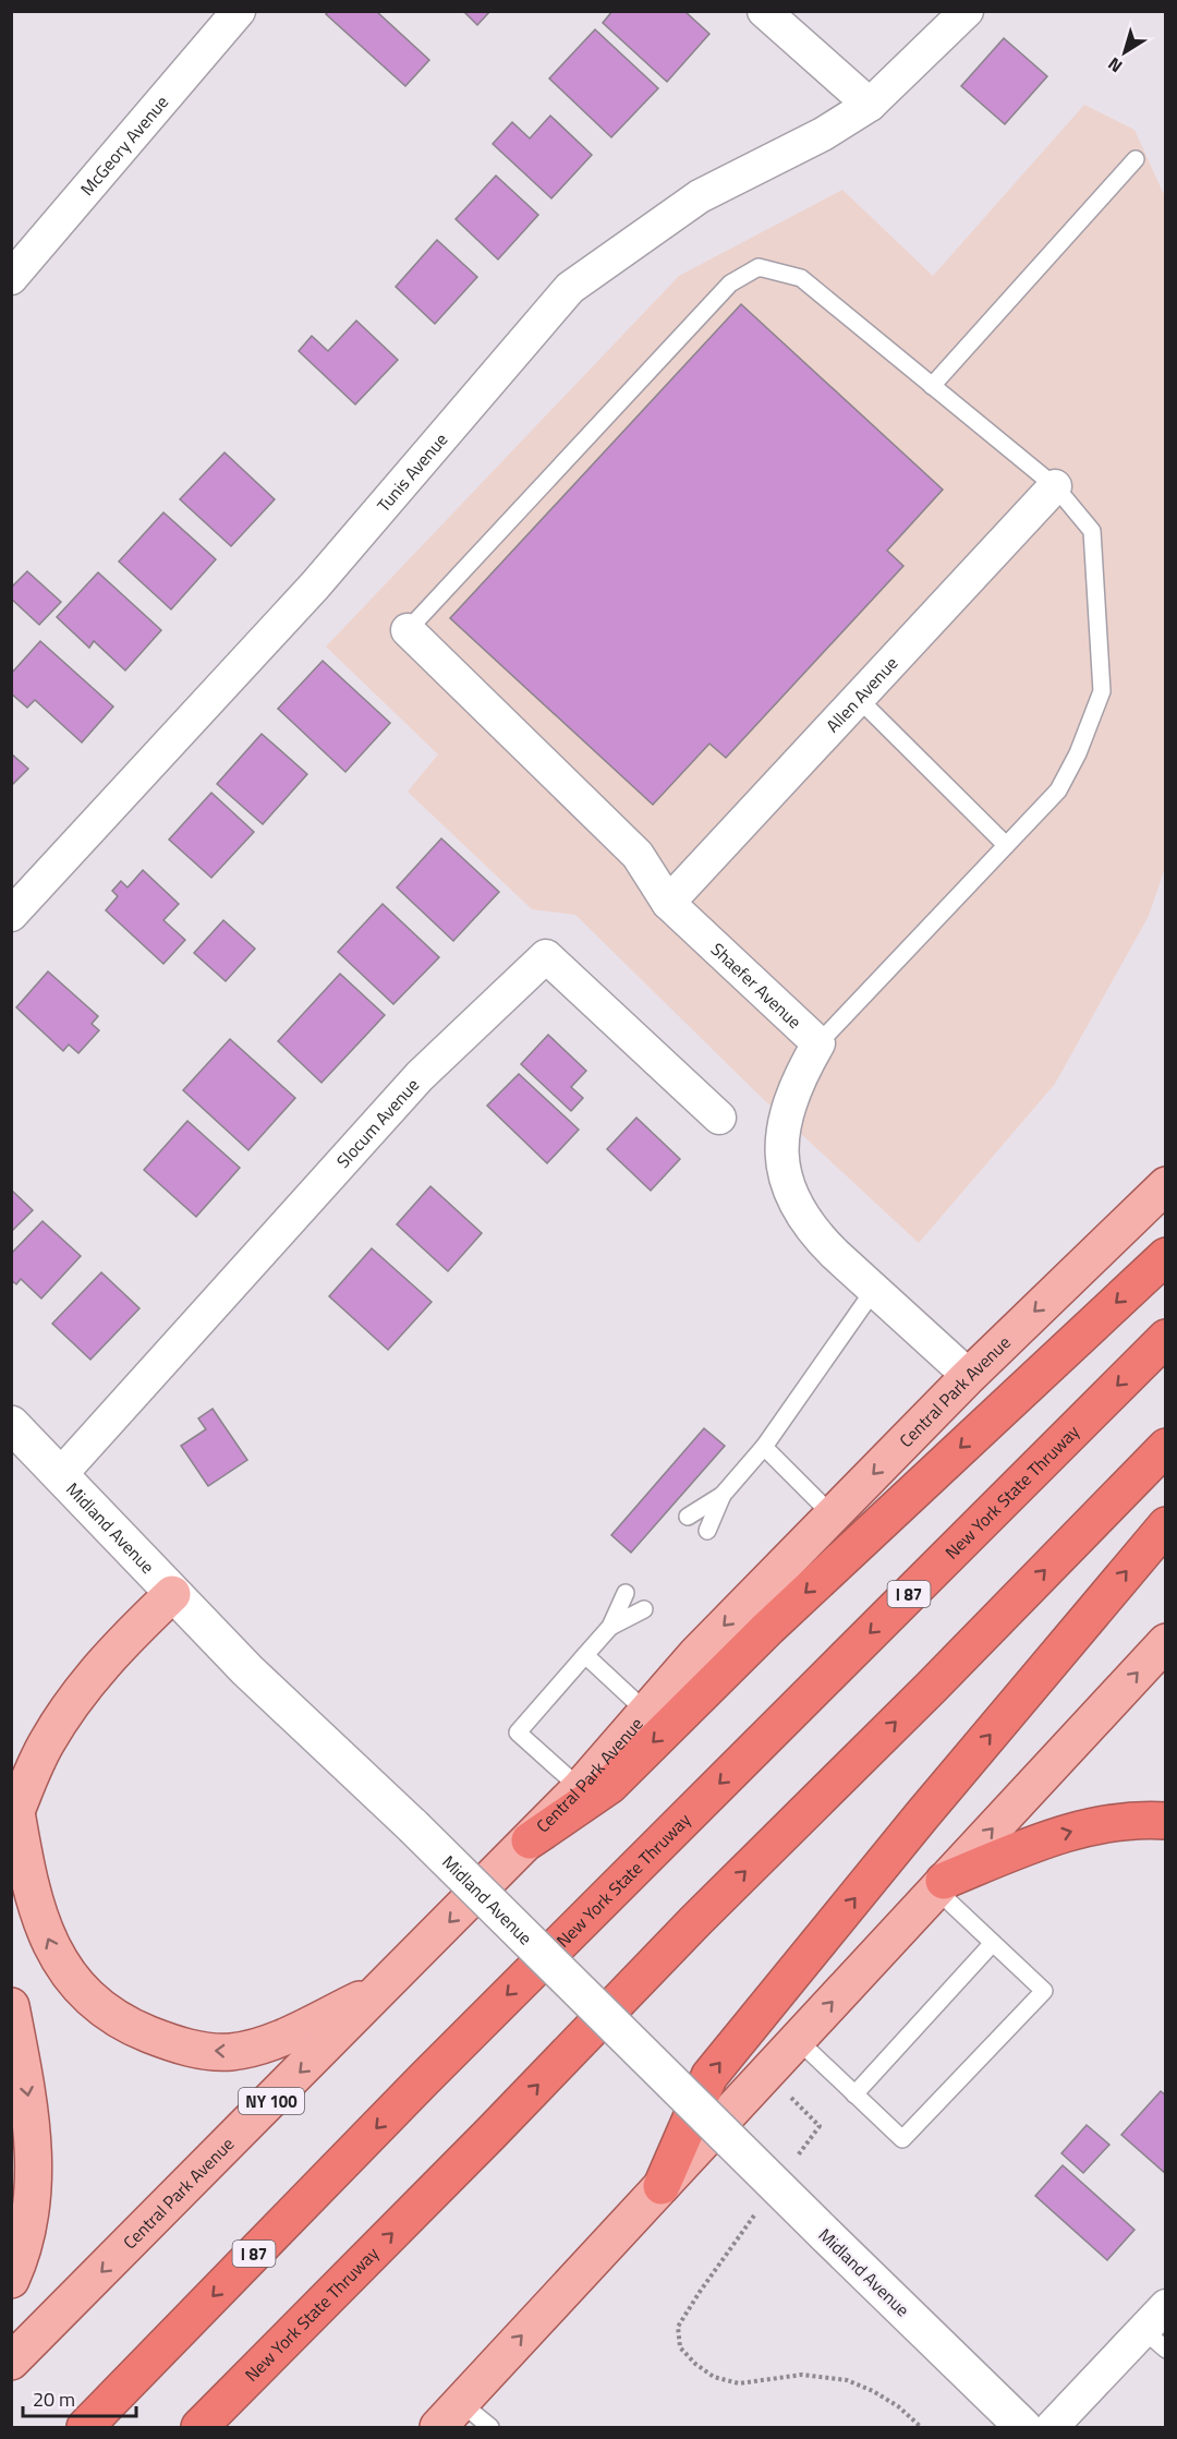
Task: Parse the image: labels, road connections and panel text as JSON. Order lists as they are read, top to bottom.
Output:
{
  "streets": {
    "highway": ["New York State Thruway", "I 87"],
    "main road": ["Central Park Avenue", "NY 100"],
    "street": [
      "McGeory Avenue",
      "Tunis Avenue",
      "Allen Avenue",
      "Shaefer Avenue",
      "Slocum Avenue",
      "Midland Avenue"
    ]
  },
  "crossings": [
    ["Allen Avenue", "Shaefer Avenue"],
    ["Shaefer Avenue", "Central Park Avenue"],
    ["Slocum Avenue", "Midland Avenue"]
  ],
  "one_way": ["Central Park Avenue"],
  "scale_bar": "20 m",
  "north": "bottom left"
}
